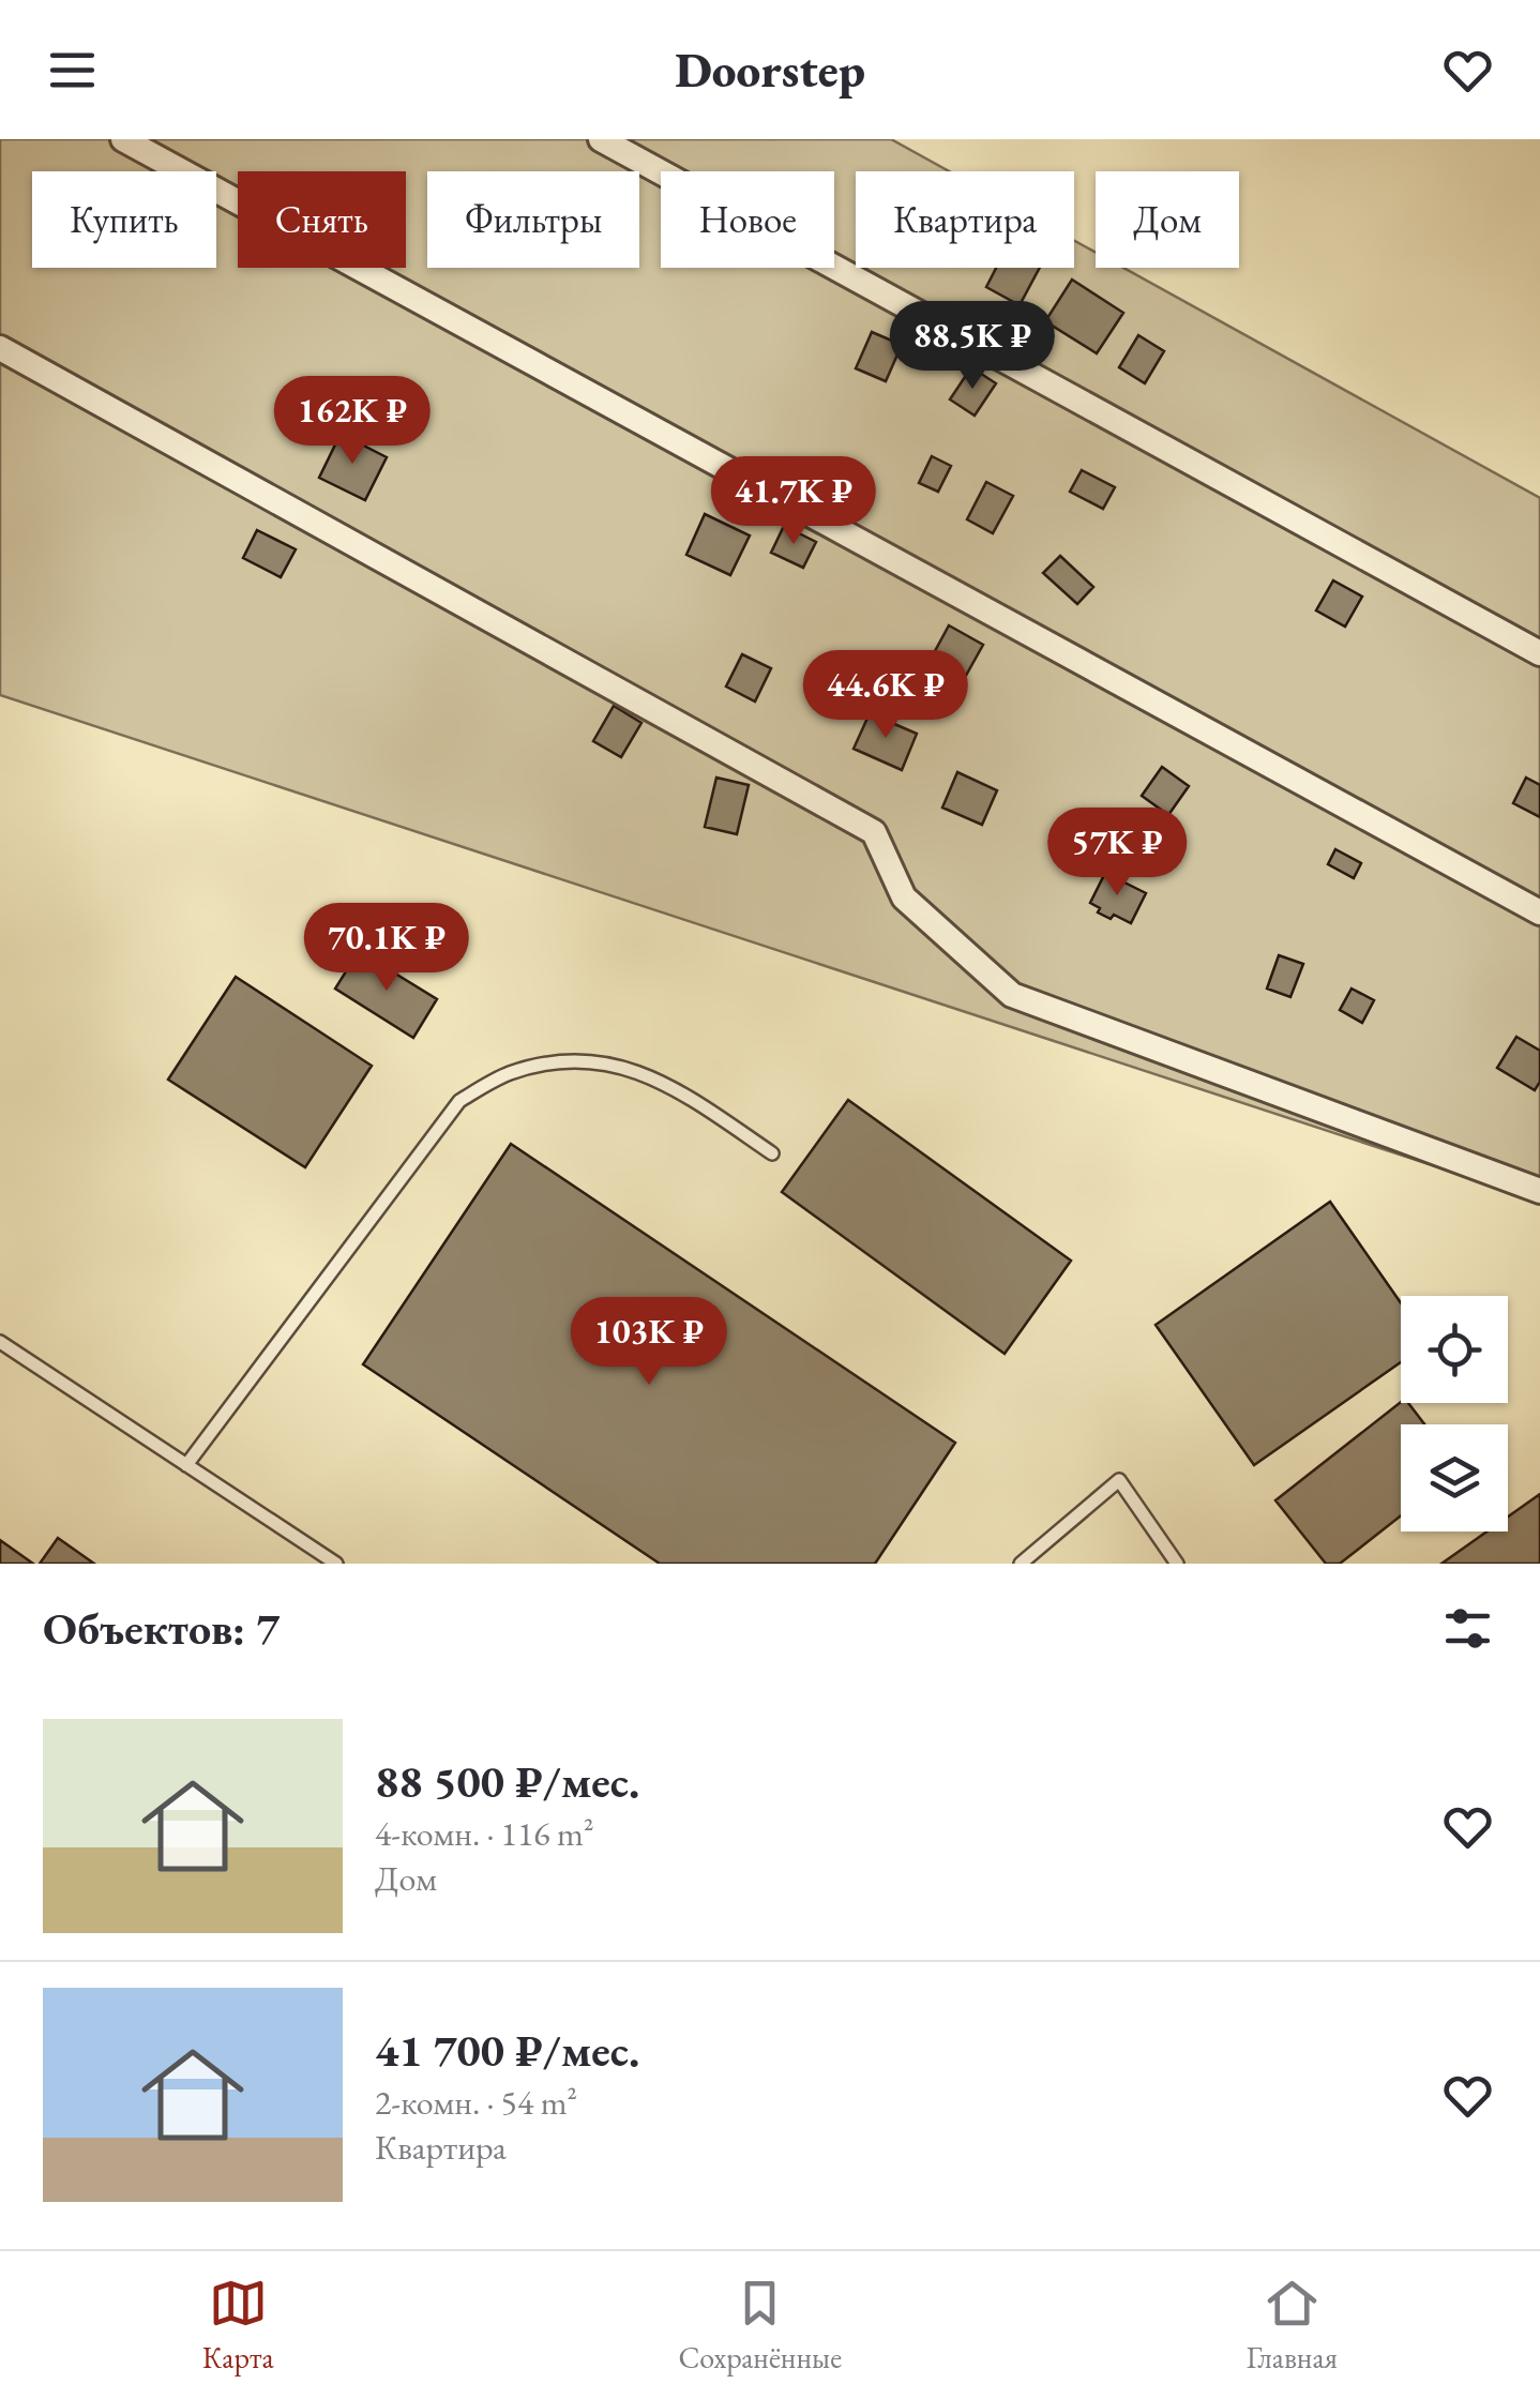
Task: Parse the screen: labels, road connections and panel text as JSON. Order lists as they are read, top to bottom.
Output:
{
  "page": {
    "header": "Doorstep",
    "chip": [
      "Купить",
      "Снять",
      "Фильтры",
      "Новое",
      "Квартира",
      "Дом"
    ],
    "price": [
      "88.5K ₽",
      "162K ₽",
      "41.7K ₽",
      "44.6K ₽",
      "57K ₽",
      "70.1K ₽",
      "103K ₽"
    ],
    "heading": "Объектов: 7",
    "list": [
      {
        "name": "88 500 ₽/мес.",
        "note": "4-комн. · 116 m² · Дом"
      },
      {
        "name": "41 700 ₽/мес.",
        "note": "2-комн. · 54 m² · Квартира"
      }
    ],
    "tabs": ["Карта", "Сохранённые", "Главная"]
  }
}
